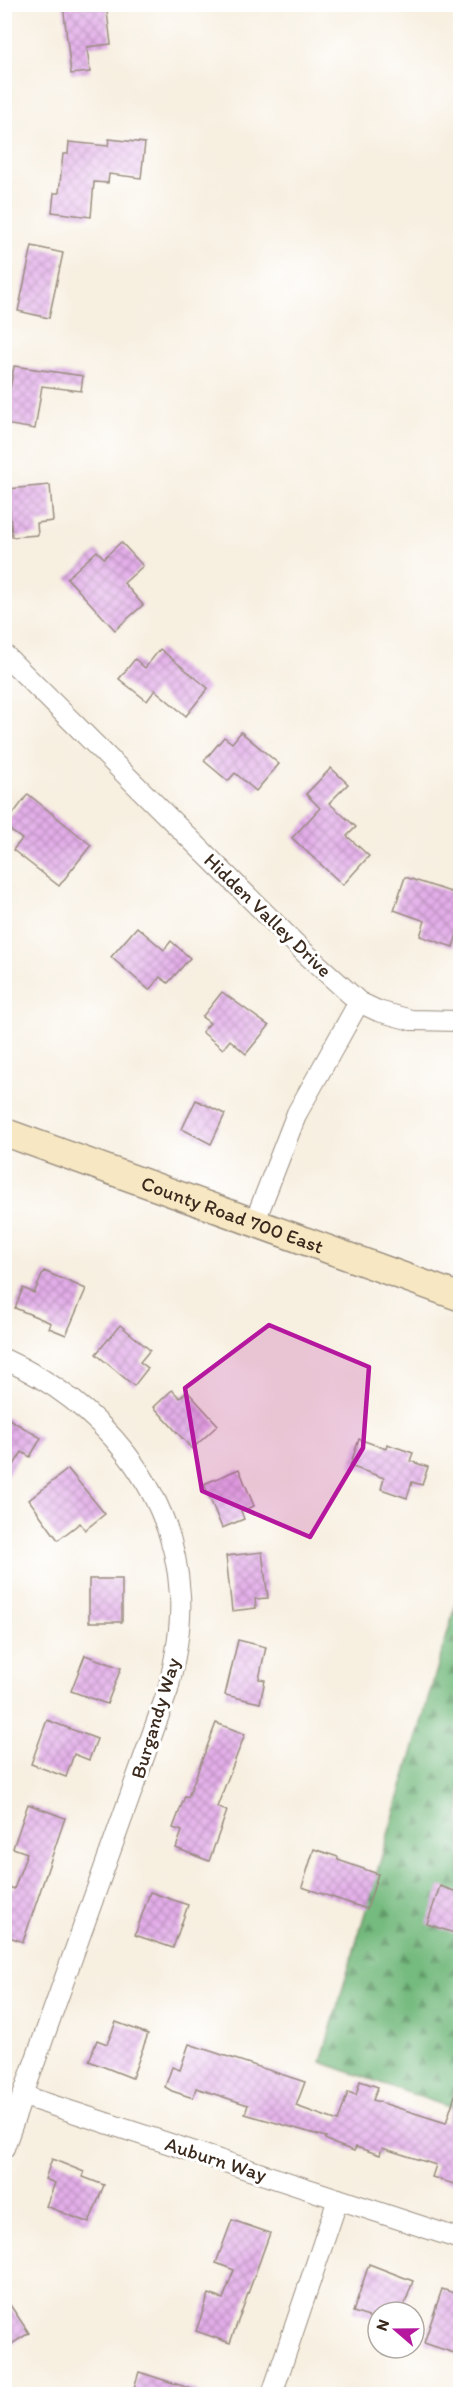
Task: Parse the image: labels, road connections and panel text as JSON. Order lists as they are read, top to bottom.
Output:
{
  "streets": {
    "main road": ["County Road 700 East"],
    "street": ["Hidden Valley Drive", "Burgandy Way", "Auburn Way"]
  },
  "crossings": [
    ["Burgandy Way", "Auburn Way"]
  ],
  "north": "left"
}
